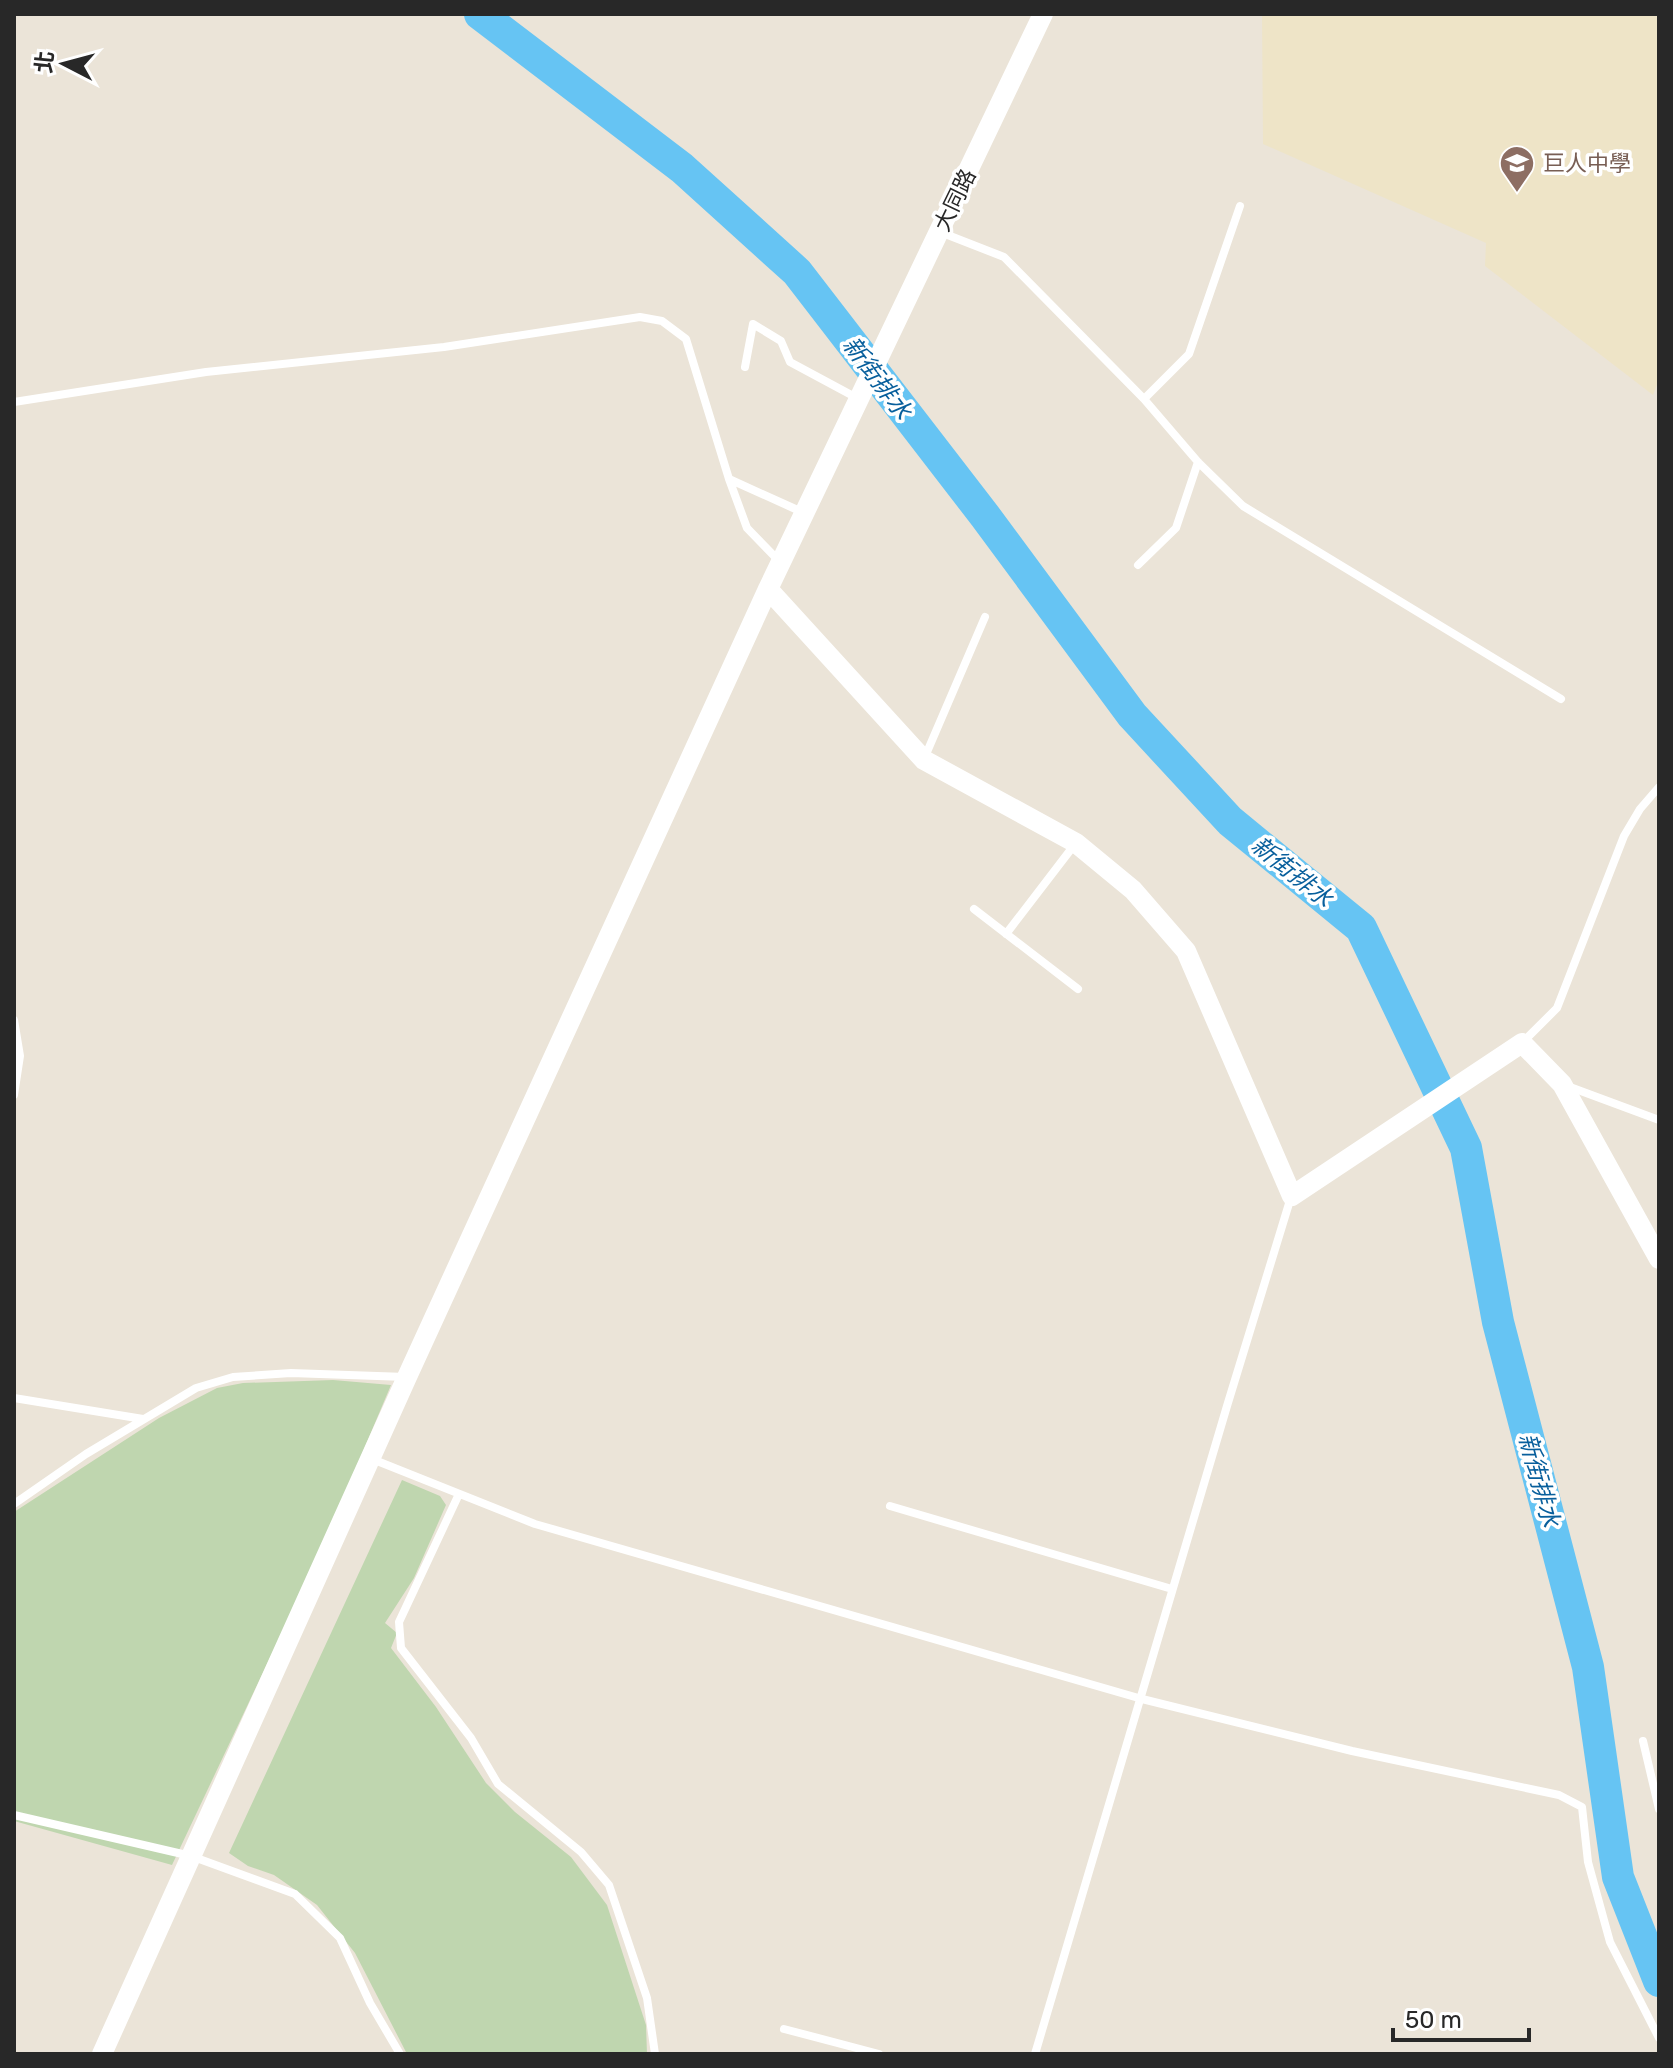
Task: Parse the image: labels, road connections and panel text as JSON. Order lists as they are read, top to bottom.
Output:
{
  "streets": {
    "street": ["大同路"]
  },
  "water": ["新街排水"],
  "places": {
    "school or university": ["巨人中學"]
  },
  "scale_bar": "50 m",
  "north": "left"
}
